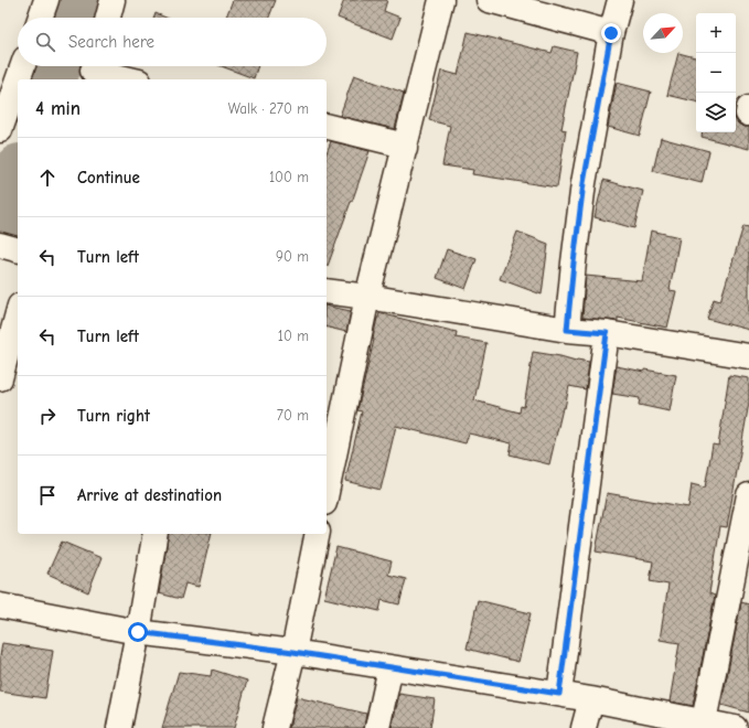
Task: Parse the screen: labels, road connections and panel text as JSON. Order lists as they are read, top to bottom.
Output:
{
  "north": "top right",
  "page": {
    "map_buttons": ["+", "−"],
    "search": "Search here",
    "heading": ["4 min", "Walk · 270 m"],
    "list": [
      ["Continue", "100 m"],
      ["Turn left", "90 m"],
      ["Turn left", "10 m"],
      ["Turn right", "70 m"],
      "Arrive at destination"
    ]
  }
}
